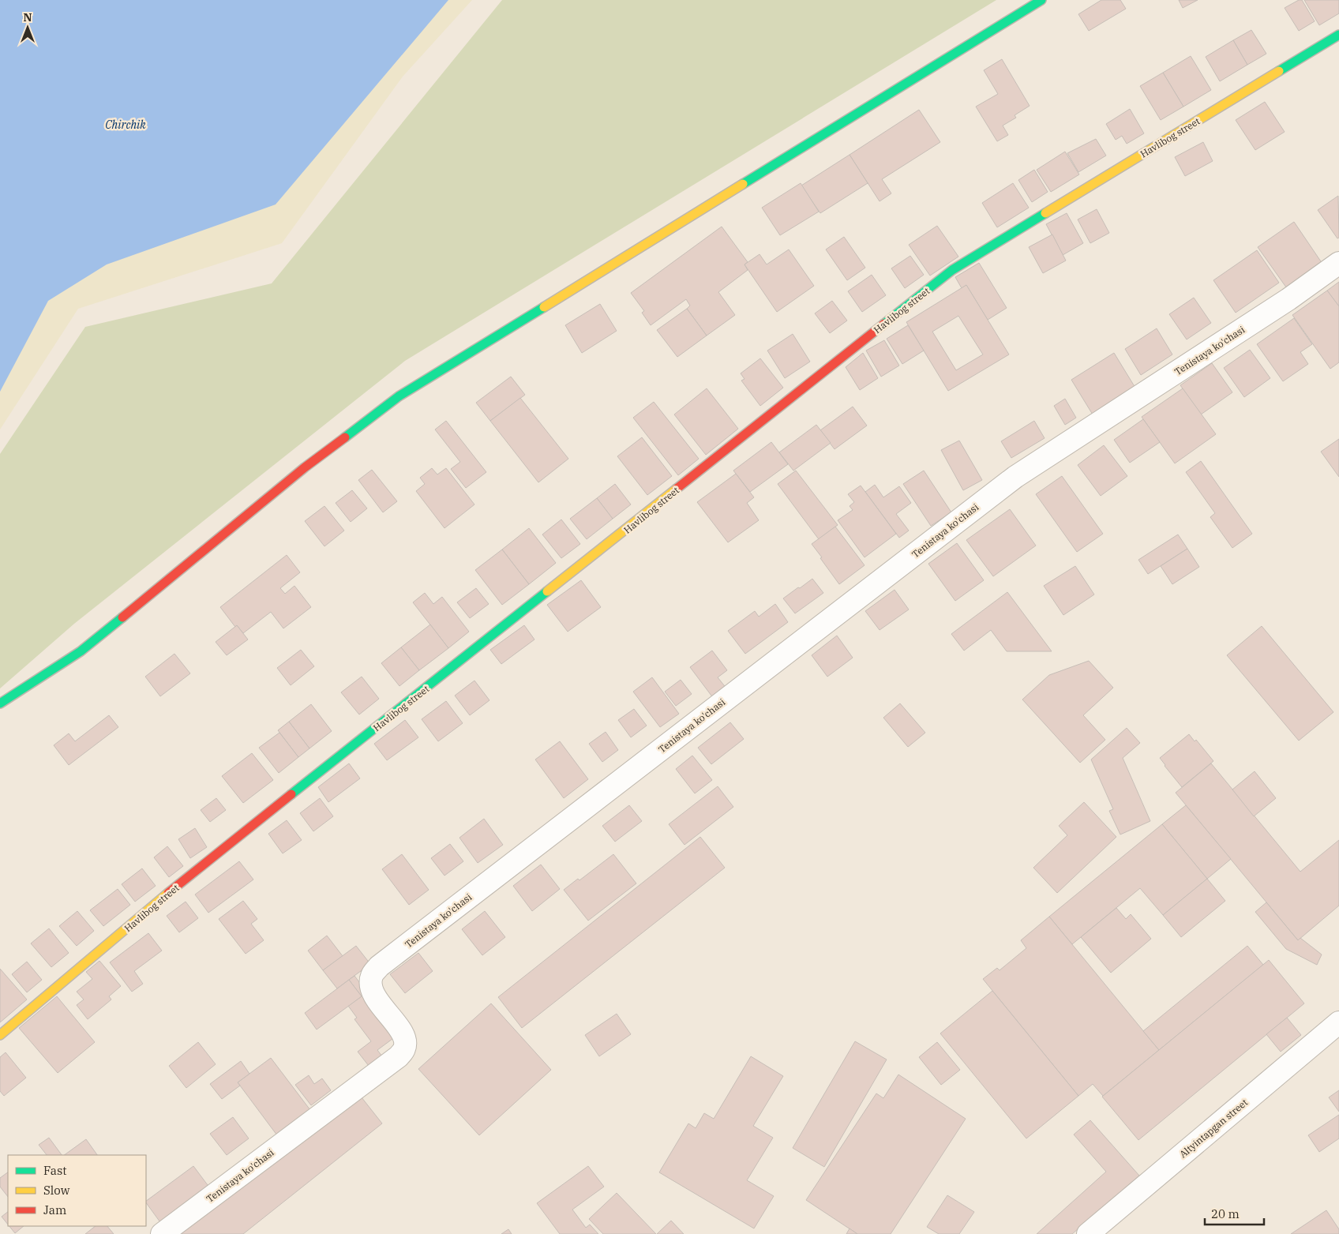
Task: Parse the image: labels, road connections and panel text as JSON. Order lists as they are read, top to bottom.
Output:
{
  "streets": {
    "street": ["Hаvlibog street", "Tenistaya ko'chasi", "Altyintapgan street"]
  },
  "water": ["Chirchik"],
  "legend": ["Fast", "Slow", "Jam"],
  "scale_bar": "20 m",
  "north": "top"
}
